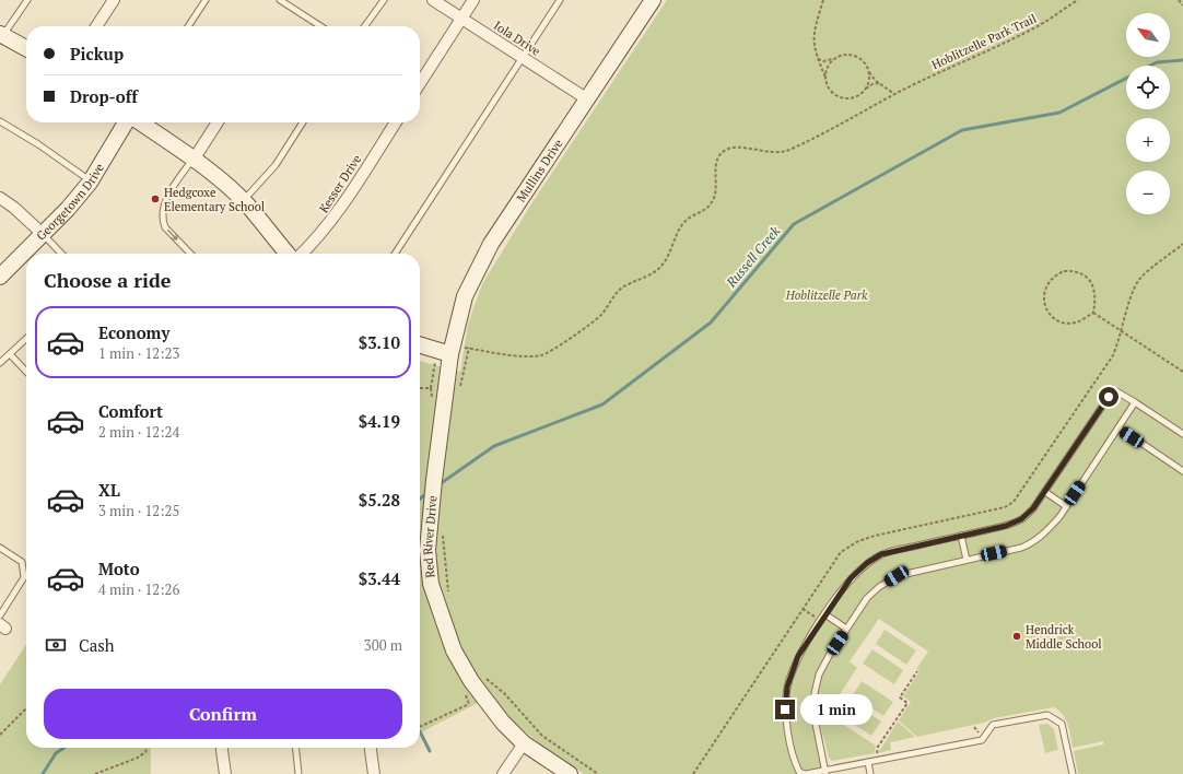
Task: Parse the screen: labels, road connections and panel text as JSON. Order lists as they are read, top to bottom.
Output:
{
  "streets": {
    "street": [
      "Iola Drive",
      "Mullins Drive",
      "Kesser Drive",
      "Georgetown Drive",
      "Red River Drive"
    ],
    "path": ["Hoblitzelle Park Trail"]
  },
  "crossings": [
    ["Iola Drive", "Mullins Drive"],
    ["Hoblitzelle Park Trail", "Mullins Drive"],
    ["Hoblitzelle Park Trail", "Red River Drive"],
    ["Mullins Drive", "Red River Drive"]
  ],
  "water": ["Russell Creek"],
  "parks": ["Hoblitzelle Park"],
  "places": ["Hedgcoxe Elementary School", "Hendrick Middle School"],
  "north": "top left",
  "page": {
    "map_buttons": ["+", "−"],
    "banner": ["Pickup", "Drop-off"],
    "heading": "Choose a ride",
    "list": [
      {
        "name": "Economy",
        "note": "1 min · 12:23",
        "value": "$3.10"
      },
      {
        "name": "Comfort",
        "note": "2 min · 12:24",
        "value": "$4.19"
      },
      {
        "name": "XL",
        "note": "3 min · 12:25",
        "value": "$5.28"
      },
      {
        "name": "Moto",
        "note": "4 min · 12:26",
        "value": "$3.44"
      }
    ],
    "pay": ["Cash", "300 m"],
    "buttons": "Confirm",
    "bubble": "1 min"
  }
}
